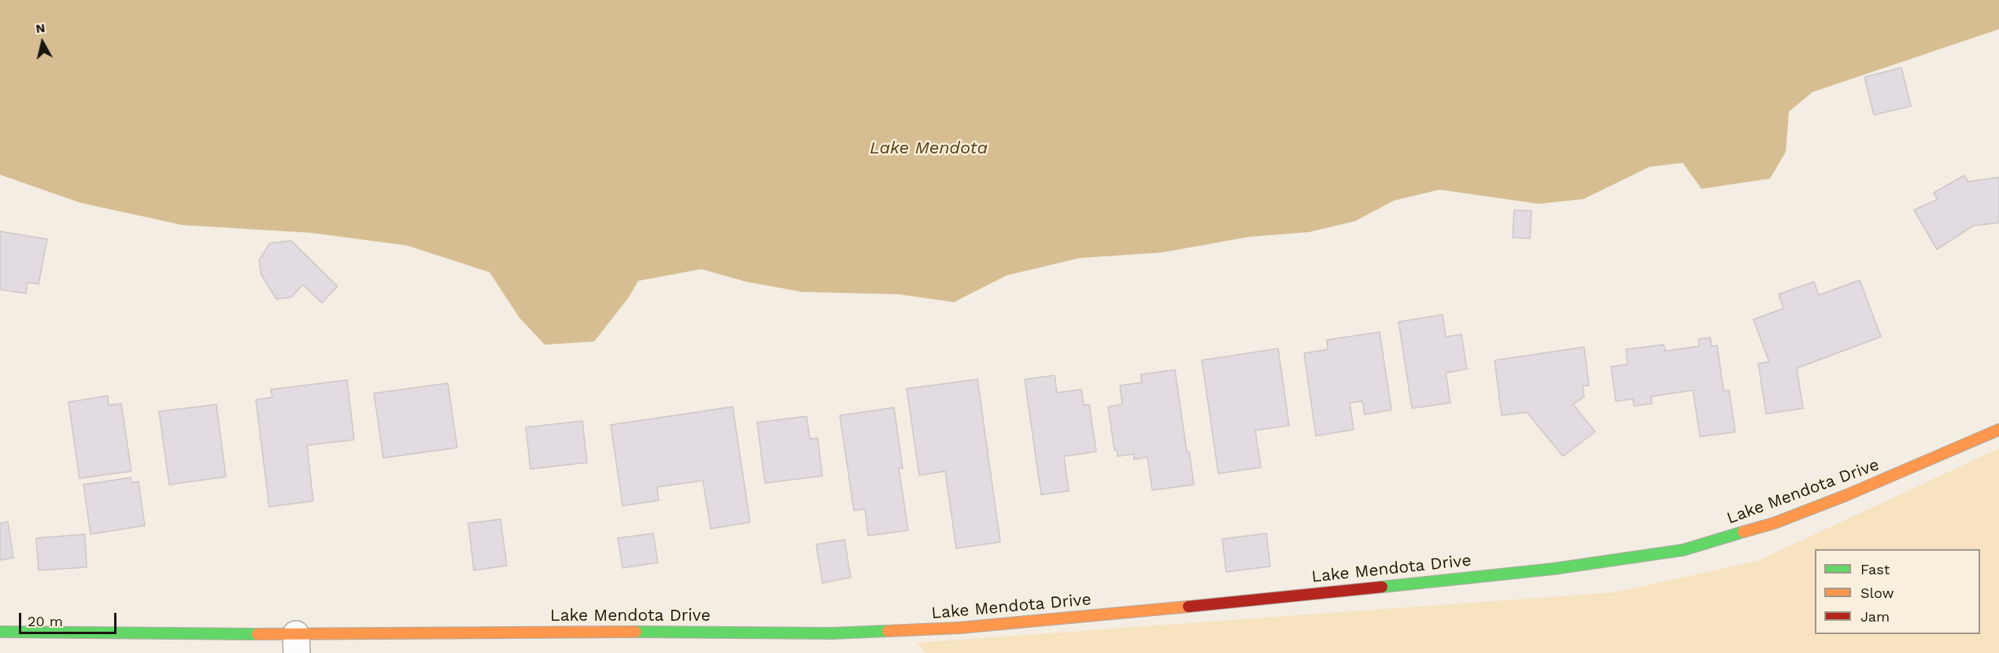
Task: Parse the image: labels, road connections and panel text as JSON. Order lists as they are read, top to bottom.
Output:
{
  "streets": {
    "street": ["Lake Mendota Drive"]
  },
  "water": ["Lake Mendota"],
  "legend": ["Fast", "Slow", "Jam"],
  "scale_bar": "20 m",
  "north": "top"
}
